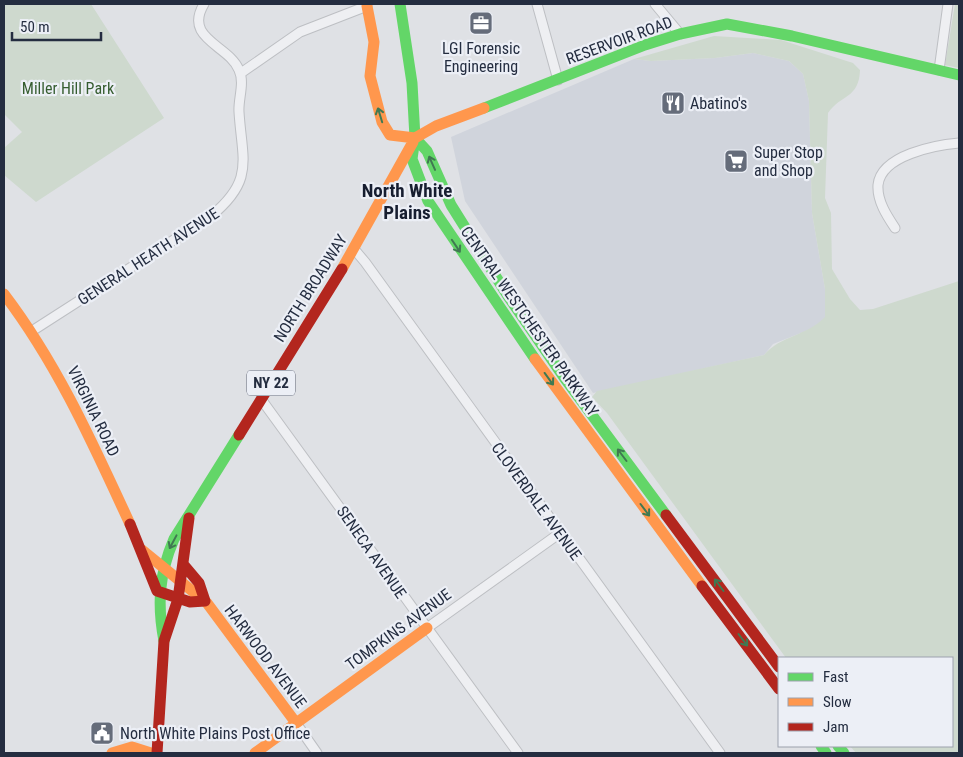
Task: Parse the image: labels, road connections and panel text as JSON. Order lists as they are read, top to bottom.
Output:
{
  "streets": {
    "main road": [
      "RESERVOIR ROAD",
      "NORTH BROADWAY",
      "CENTRAL WESTCHESTER PARKWAY",
      "NY 22",
      "VIRGINIA ROAD",
      "TOMPKINS AVENUE",
      "HARWOOD AVENUE"
    ],
    "street": ["GENERAL HEATH AVENUE", "CLOVERDALE AVENUE", "SENECA AVENUE"]
  },
  "crossings": [
    ["RESERVOIR ROAD", "NORTH BROADWAY"],
    ["RESERVOIR ROAD", "CENTRAL WESTCHESTER PARKWAY"],
    ["GENERAL HEATH AVENUE", "VIRGINIA ROAD"],
    ["NORTH BROADWAY", "CENTRAL WESTCHESTER PARKWAY"],
    ["NORTH BROADWAY", "VIRGINIA ROAD"],
    ["NORTH BROADWAY", "CLOVERDALE AVENUE"],
    ["NORTH BROADWAY", "SENECA AVENUE"],
    ["NORTH BROADWAY", "HARWOOD AVENUE"],
    ["VIRGINIA ROAD", "HARWOOD AVENUE"],
    ["CLOVERDALE AVENUE", "TOMPKINS AVENUE"],
    ["SENECA AVENUE", "TOMPKINS AVENUE"],
    ["TOMPKINS AVENUE", "HARWOOD AVENUE"]
  ],
  "districts": ["North White Plains"],
  "parks": ["Miller Hill Park"],
  "places": {
    "office": ["LGI Forensic Engineering"],
    "restaurant": ["Abatino's"],
    "supermarket": ["Super Stop and Shop"],
    "public building": ["North White Plains Post Office"]
  },
  "legend": ["Fast", "Slow", "Jam"],
  "scale_bar": "50 m"
}
